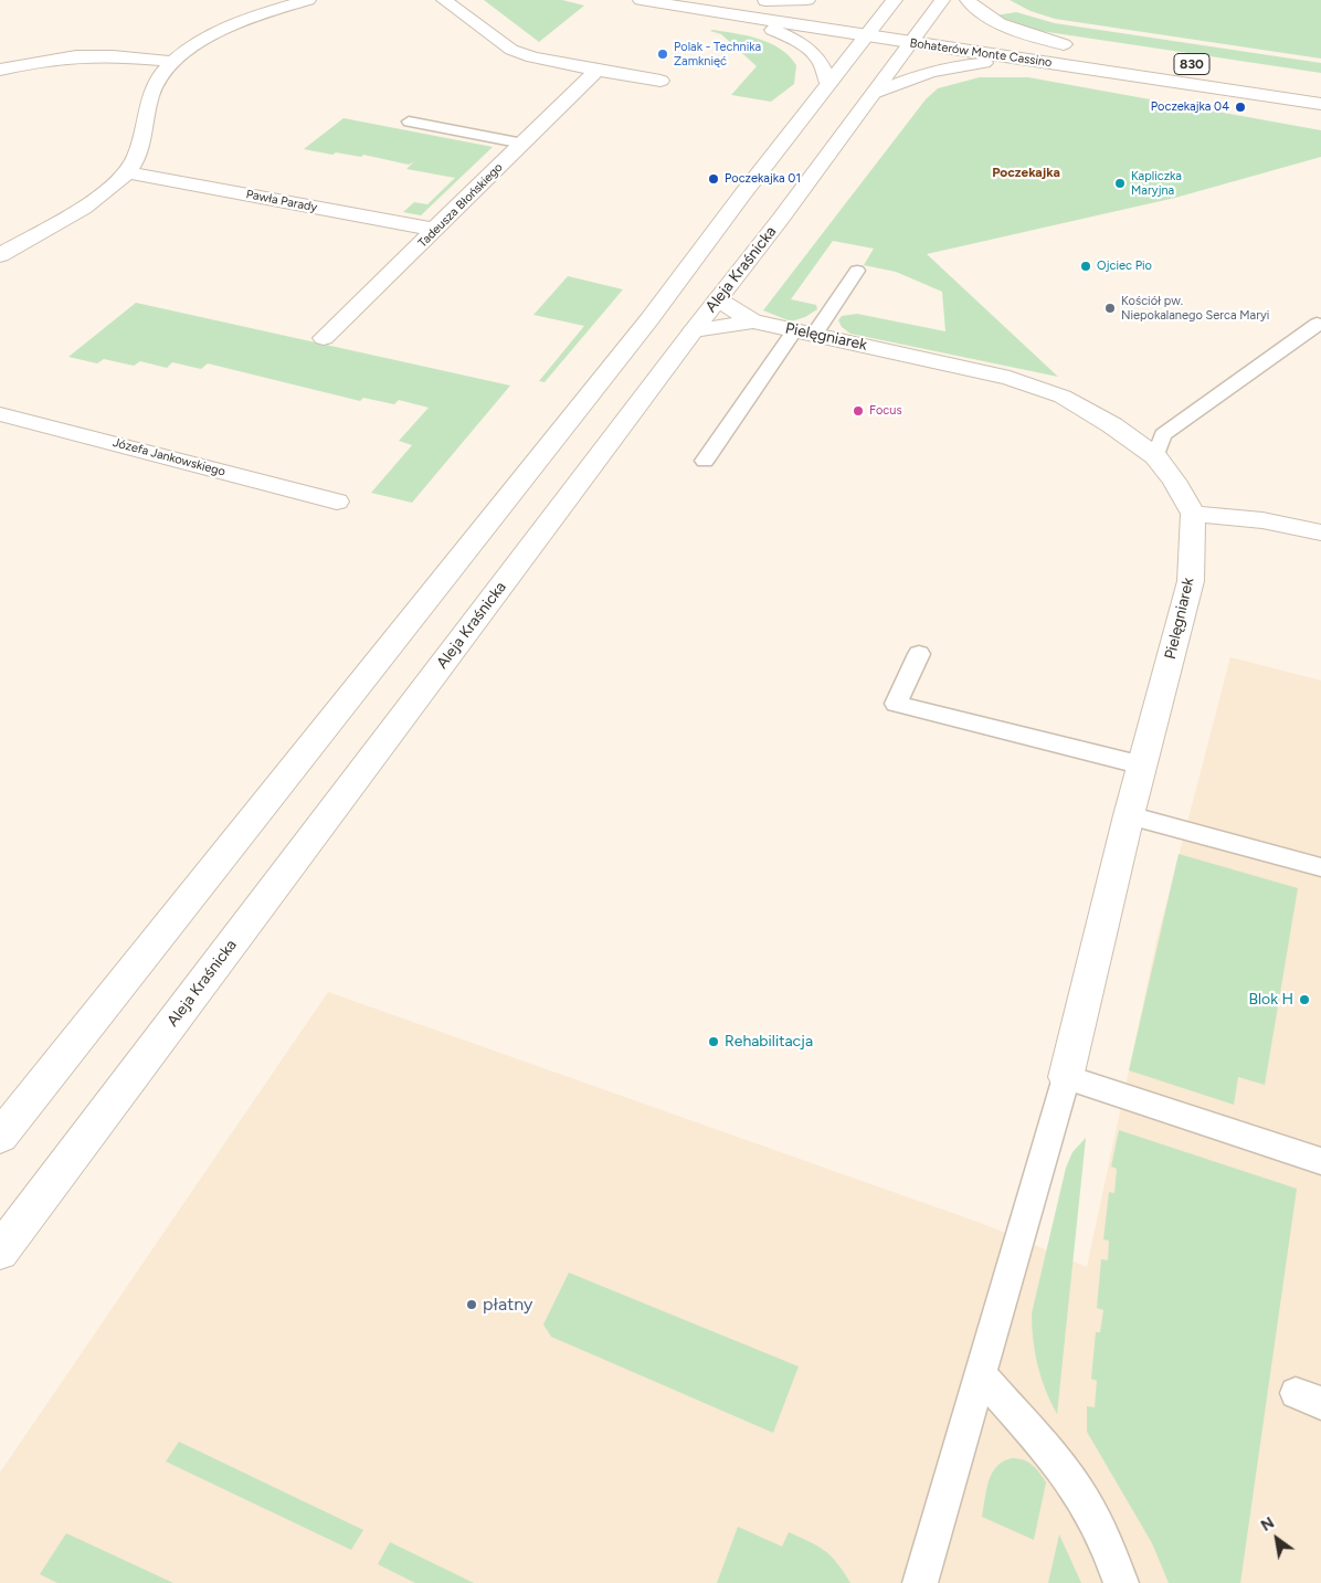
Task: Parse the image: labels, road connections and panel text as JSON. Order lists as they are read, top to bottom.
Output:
{
  "streets": {
    "main road": [
      "Bohaterów Monte Cassino",
      "830",
      "Pawła Parady",
      "Tadeusza Błońskiego",
      "Aleja Kraśnicka",
      "Pielęgniarek",
      "Józefa Jankowskiego"
    ]
  },
  "crossings": [
    ["Bohaterów Monte Cassino", "Aleja Kraśnicka"],
    ["Pawła Parady", "Tadeusza Błońskiego"],
    ["Aleja Kraśnicka", "Pielęgniarek"]
  ],
  "districts": ["Poczekajka"],
  "places": [
    "Polak - Technika Zamknięć",
    "Poczekajka 04",
    "Poczekajka 01",
    "Kapliczka Maryjna",
    "Ojciec Pio",
    "Kościół pw. Niepokalanego Serca Maryi",
    "Focus",
    "Blok H",
    "Rehabilitacja",
    "płatny"
  ],
  "north": "top left"
}
